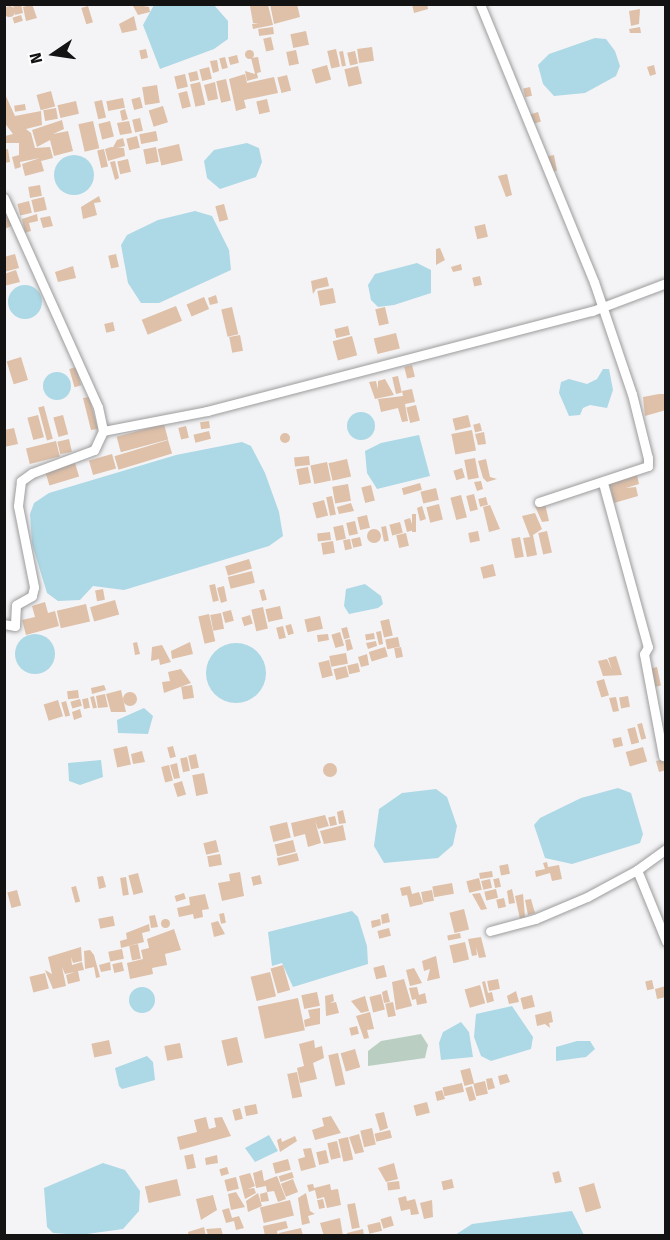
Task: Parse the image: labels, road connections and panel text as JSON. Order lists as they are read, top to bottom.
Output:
{
  "north": "left"
}
